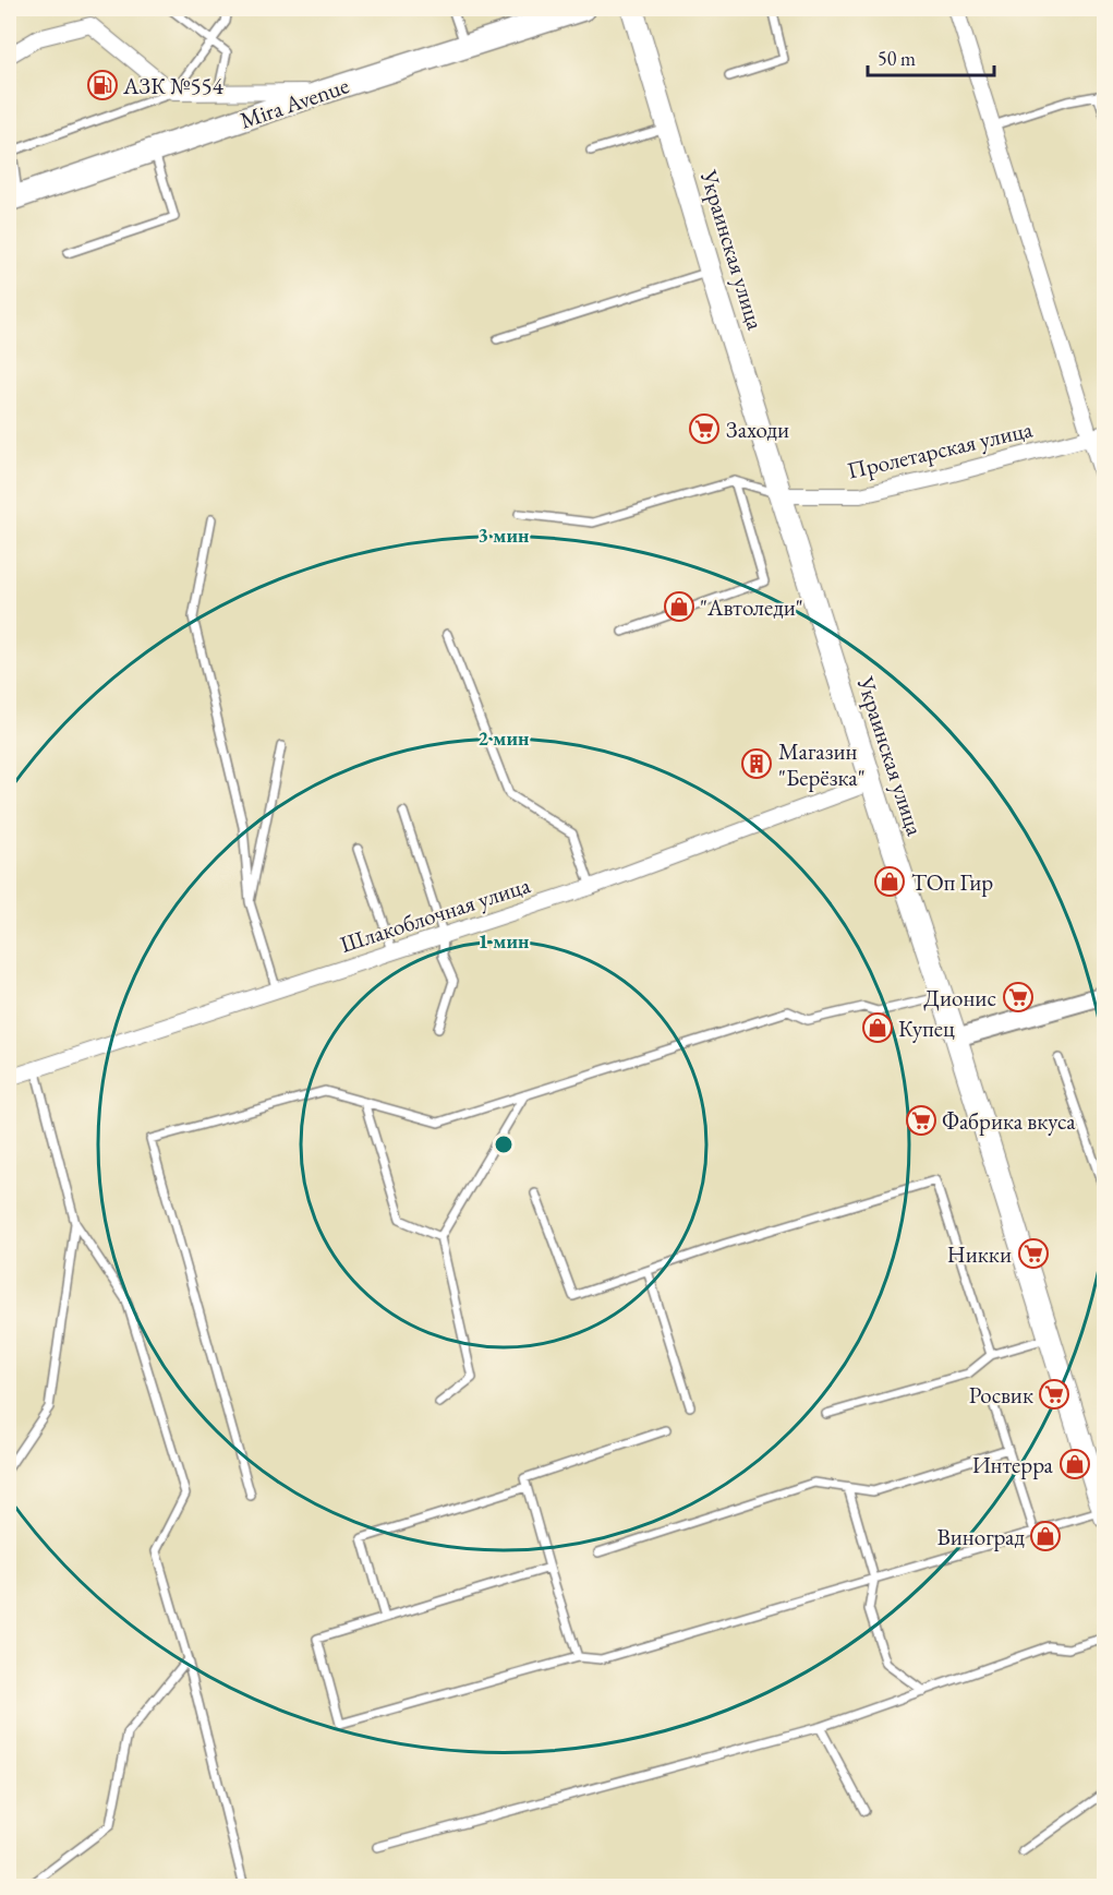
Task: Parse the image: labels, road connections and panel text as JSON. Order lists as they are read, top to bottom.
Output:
{
  "streets": {
    "main road": ["Mira Avenue", "Украинская улица"],
    "street": ["Пролетарская улица", "Шлакоблочная улица"]
  },
  "crossings": [
    ["Украинская улица", "Пролетарская улица"],
    ["Украинская улица", "Шлакоблочная улица"]
  ],
  "places": {
    "fuel station": ["АЗК №554"],
    "supermarket": [
      "Заходи",
      "Дионис",
      "Фабрика вкуса",
      "Никки",
      "Росвик"
    ],
    "shop": [
      "\"Автоледи\"",
      "ТОп Гир",
      "Купец",
      "Интерра",
      "Виноград"
    ],
    "building": ["Магазин \"Берёзка\""]
  },
  "scale_bar": "50 m",
  "rings": ["3 мин", "2 мин", "1 мин"]
}
